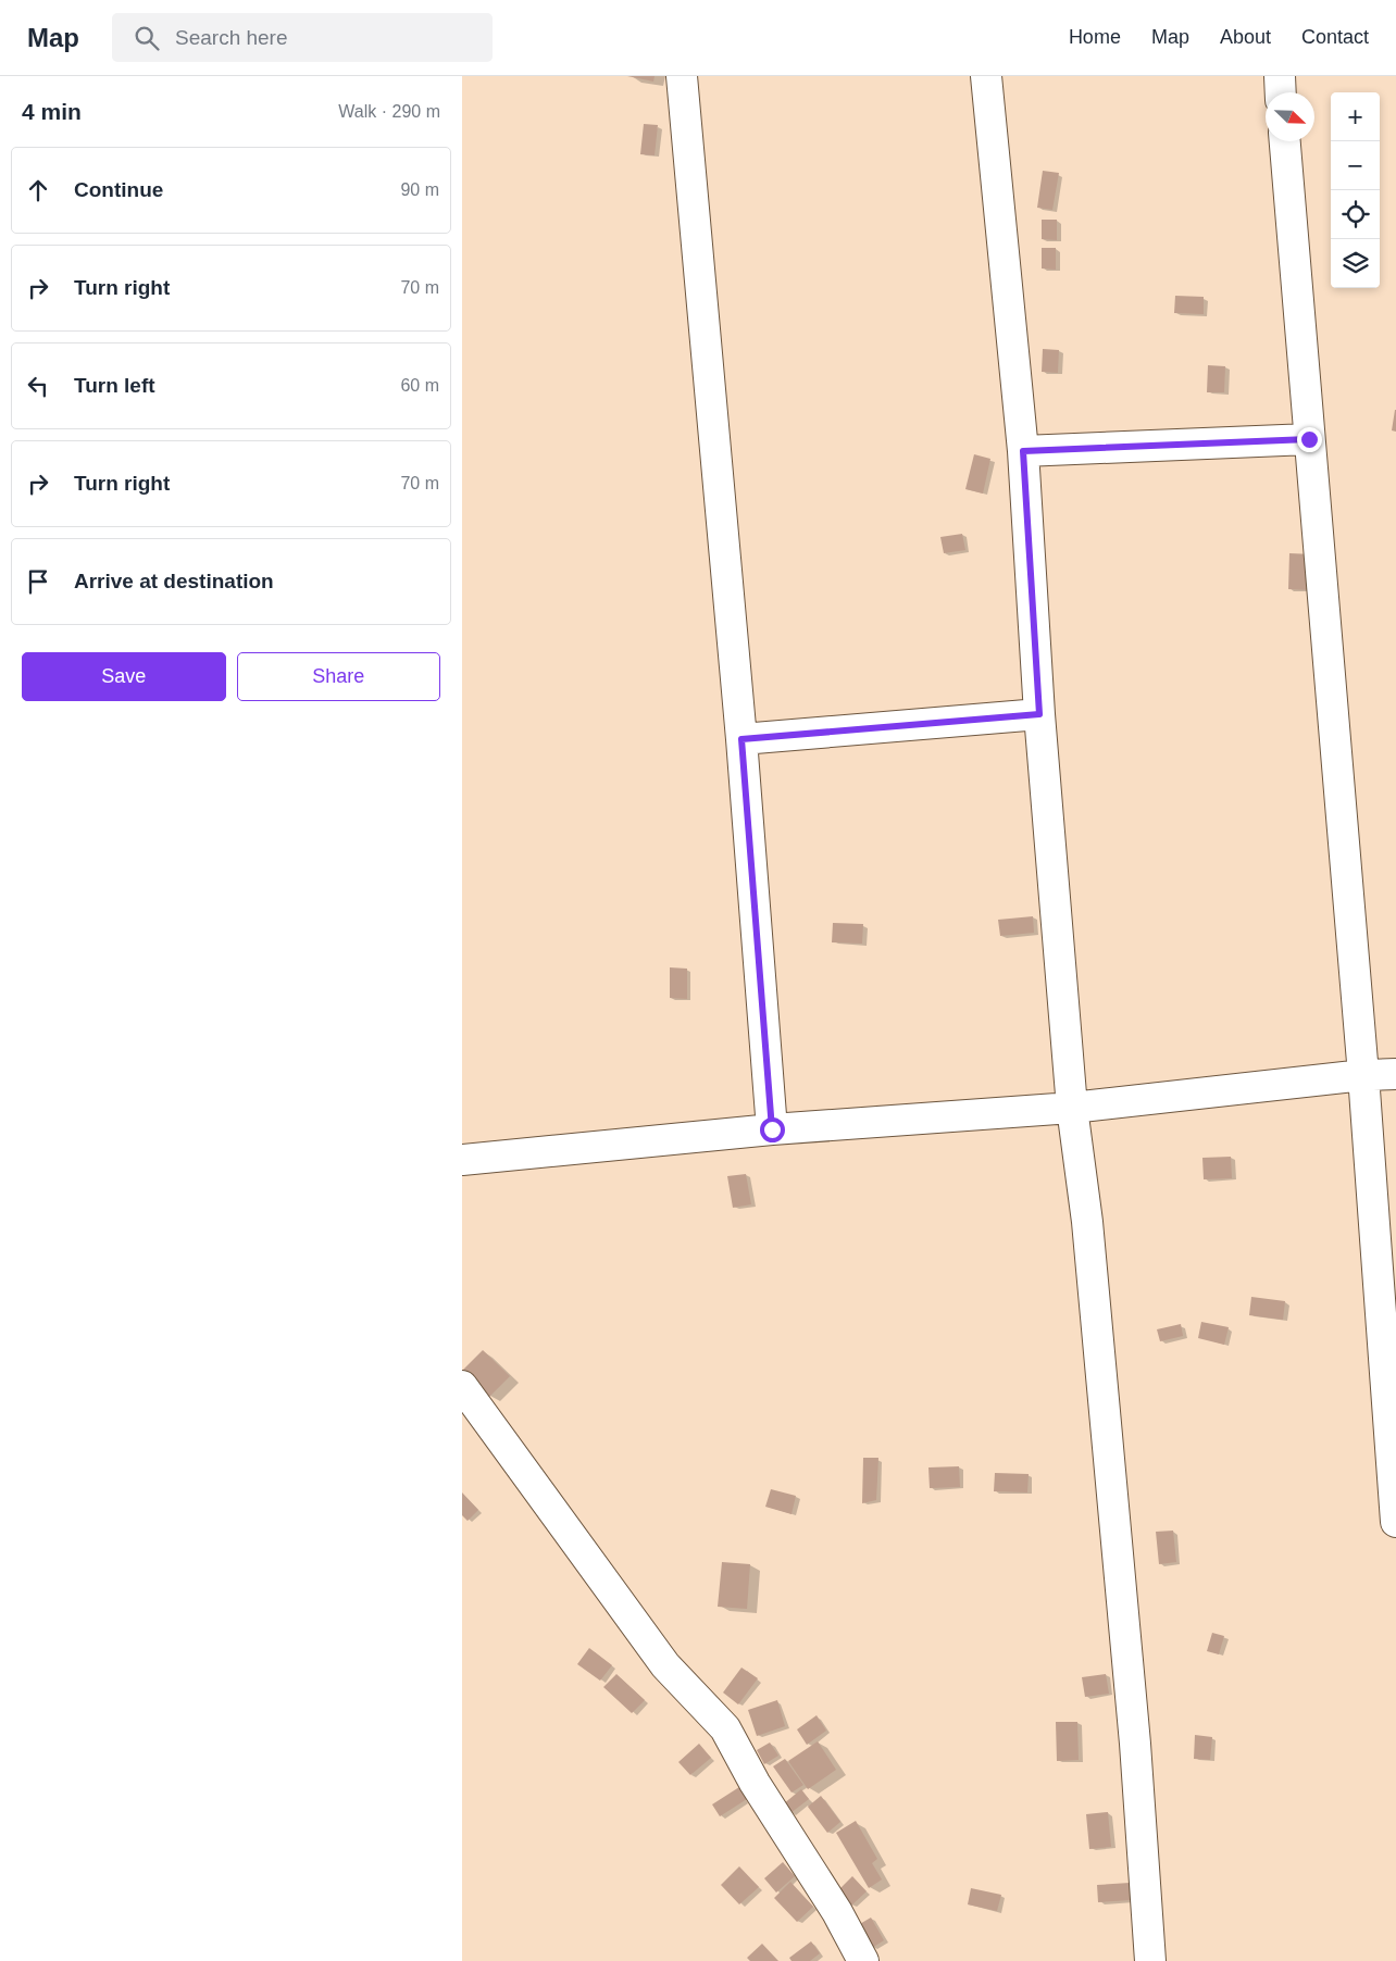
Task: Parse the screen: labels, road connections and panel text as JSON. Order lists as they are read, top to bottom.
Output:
{
  "north": "bottom right",
  "page": {
    "header": "Map",
    "search": "Search here",
    "nav": [
      "Home",
      "Map",
      "About",
      "Contact"
    ],
    "heading": ["4 min", "Walk · 290 m"],
    "map_buttons": ["+", "−"],
    "list": [
      ["Continue", "90 m"],
      ["Turn right", "70 m"],
      ["Turn left", "60 m"],
      ["Turn right", "70 m"],
      "Arrive at destination"
    ],
    "buttons": ["Save", "Share"]
  }
}
